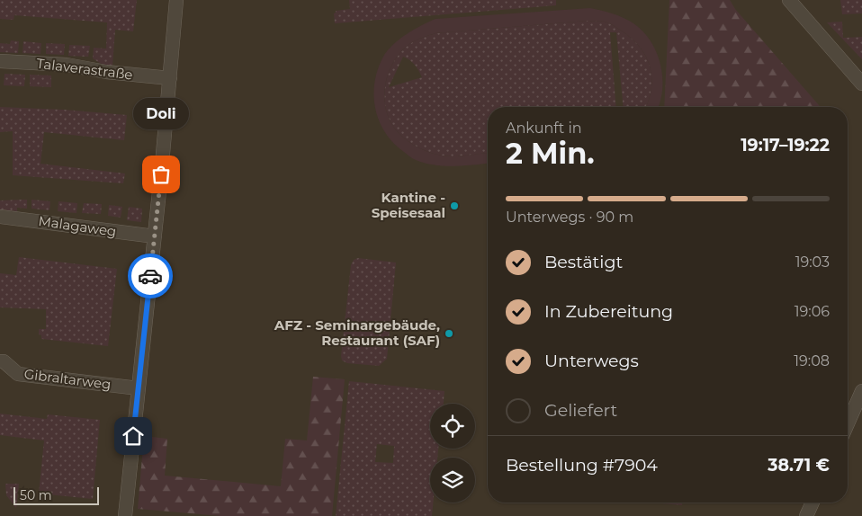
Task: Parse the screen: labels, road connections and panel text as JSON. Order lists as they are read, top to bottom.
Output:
{
  "streets": {
    "street": ["Talaverastraße", "Malagaweg", "Gibraltarweg"]
  },
  "places": ["Doli", "Kantine - Speisesaal", "AFZ - Seminargebäude, Restaurant (SAF)"],
  "scale_bar": "50 m",
  "page": {
    "bubble": "Doli",
    "heading": ["2 Min.", "Ankunft in", "19:17–19:22"],
    "panel": ["Bestellung #7904", "38.71 €"],
    "bar": "Unterwegs · 90 m",
    "list": [
      ["Bestätigt", "19:03"],
      ["In Zubereitung", "19:06"],
      ["Unterwegs", "19:08"],
      "Geliefert"
    ],
    "scale": "50 m"
  }
}
